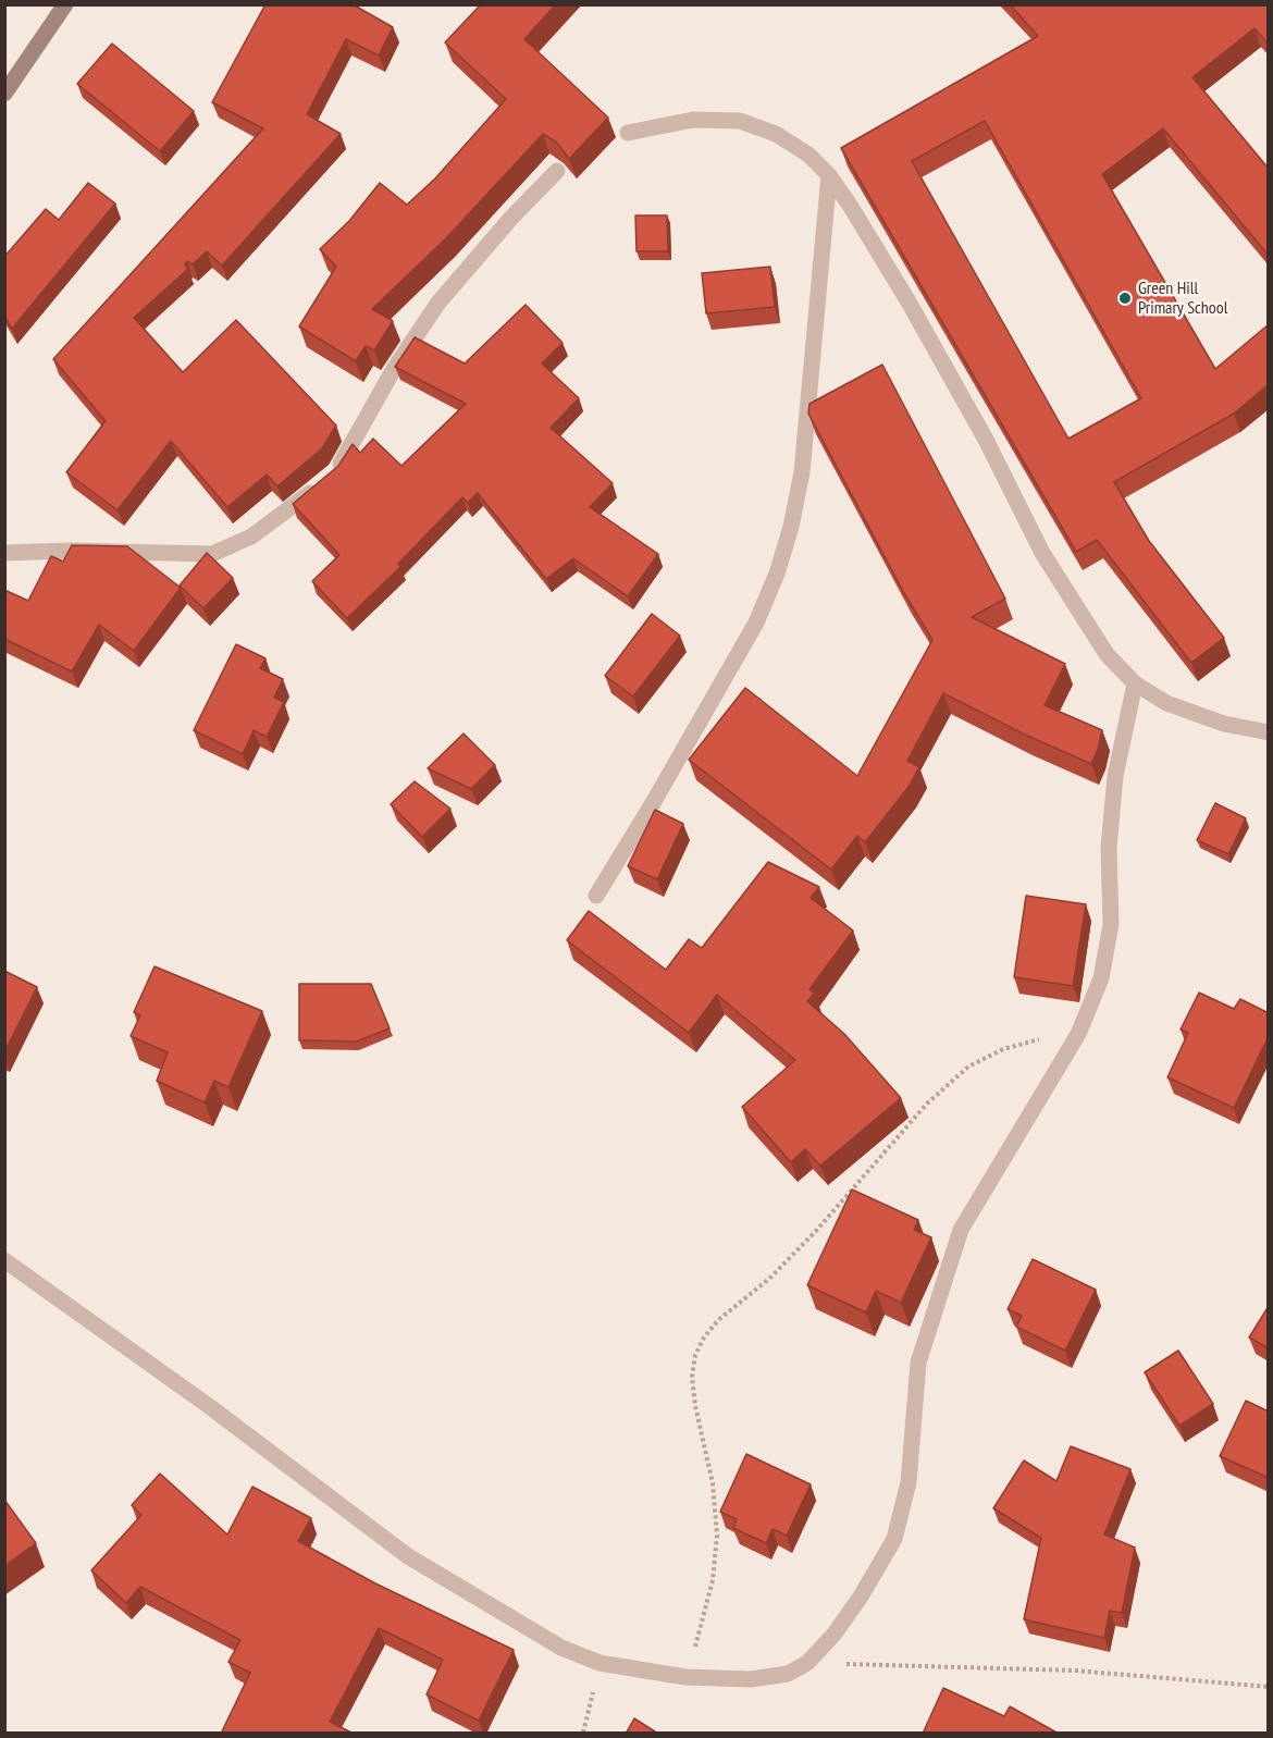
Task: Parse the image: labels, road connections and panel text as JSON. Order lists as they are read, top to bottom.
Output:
{
  "places": ["Green Hill Primary School"]
}
